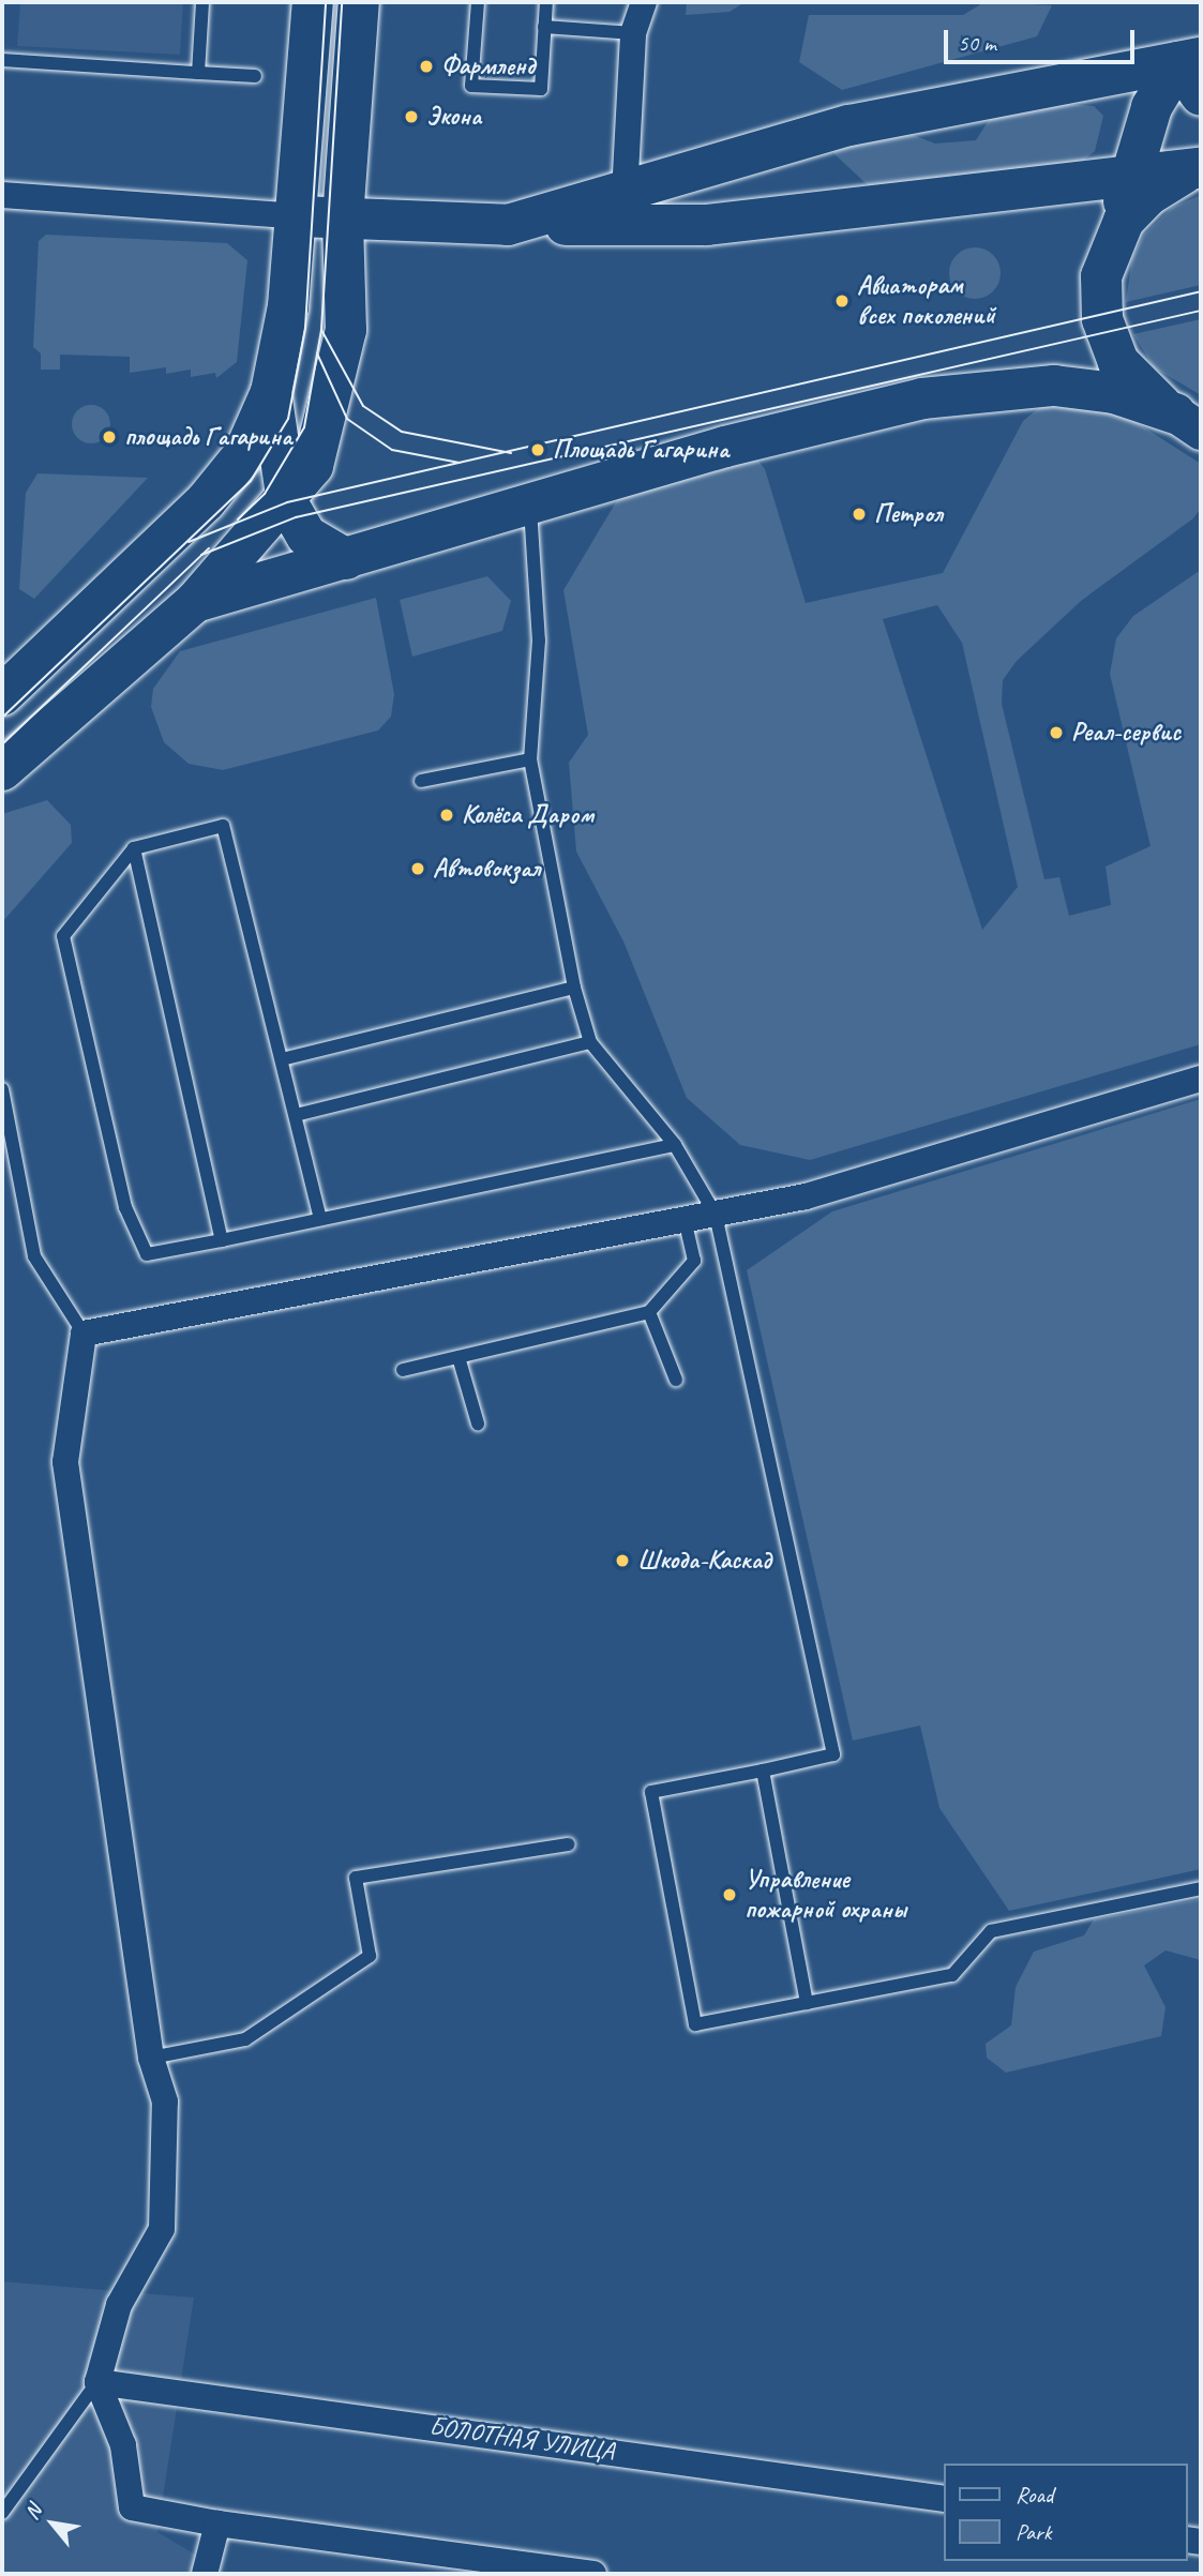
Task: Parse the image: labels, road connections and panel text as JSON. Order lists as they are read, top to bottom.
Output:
{
  "streets": {
    "street": ["БОЛОТНАЯ УЛИЦА"]
  },
  "places": [
    "Фармленд",
    "Экона",
    "Авиаторам всех поколений",
    "площадь Гагарина",
    "Площадь Гагарина",
    "Петрол",
    "Реал-сервис",
    "Колёса Даром",
    "Автовокзал",
    "Шкода-Каскад",
    "Управление пожарной охраны"
  ],
  "legend": ["Road", "Park"],
  "scale_bar": "50 m",
  "north": "top left"
}
